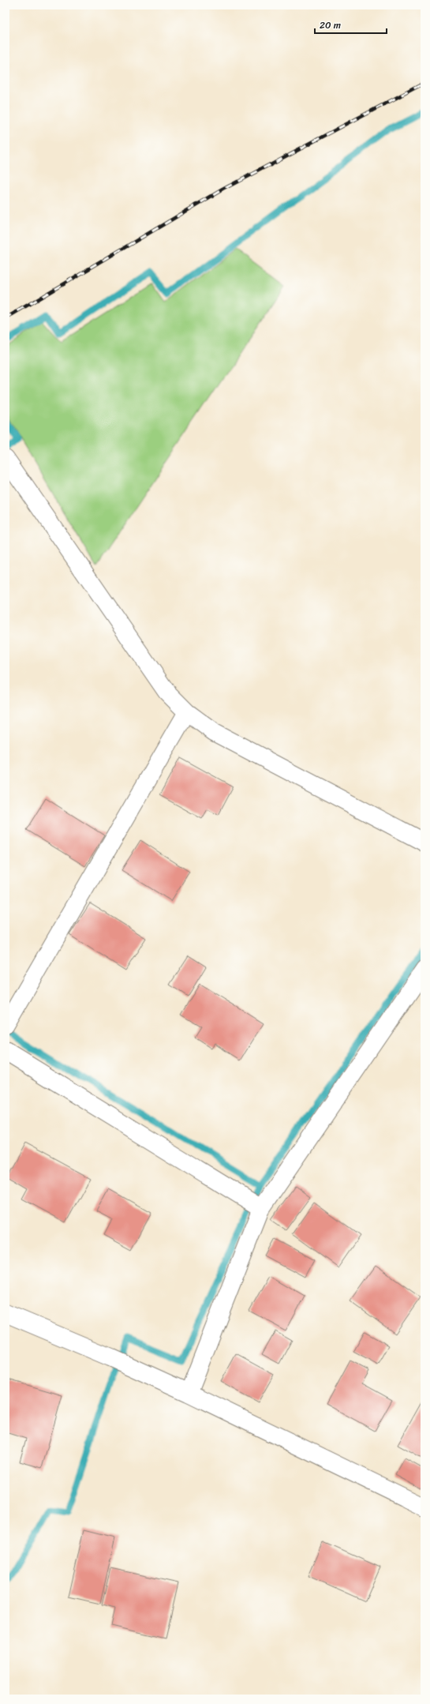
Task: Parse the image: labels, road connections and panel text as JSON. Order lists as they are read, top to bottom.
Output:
{
  "scale_bar": "20 m"
}
